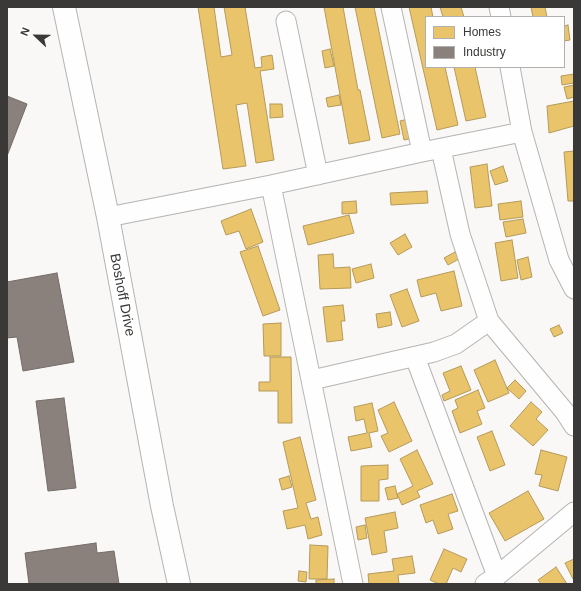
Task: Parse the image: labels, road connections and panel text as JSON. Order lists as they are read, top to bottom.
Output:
{
  "streets": {
    "main road": ["Boshoff Drive"]
  },
  "legend": ["Homes", "Industry"],
  "north": "left"
}
